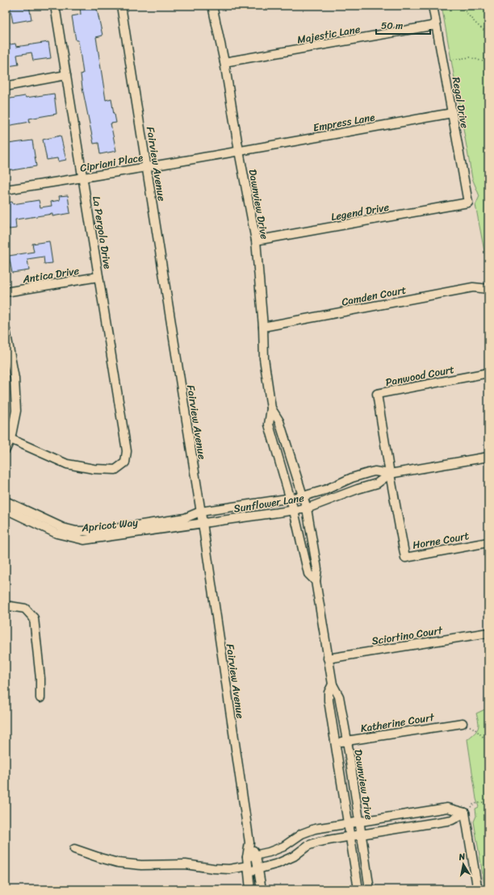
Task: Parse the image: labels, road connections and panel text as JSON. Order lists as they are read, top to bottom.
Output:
{
  "streets": {
    "street": [
      "Majestic Lane",
      "Regal Drive",
      "Empress Lane",
      "Cipriani Place",
      "Fairview Avenue",
      "Dawnview Drive",
      "Legend Drive",
      "La Pergola Drive",
      "Antica Drive",
      "Camden Court",
      "Panwood Court",
      "Sunflower Lane",
      "Apricot Way",
      "Horne Court",
      "Sciortino Court",
      "Katherine Court"
    ]
  },
  "crossings": [
    ["Majestic Lane", "Regal Drive"],
    ["Majestic Lane", "Dawnview Drive"],
    ["Regal Drive", "Empress Lane"],
    ["Regal Drive", "Legend Drive"],
    ["Empress Lane", "Cipriani Place"],
    ["Empress Lane", "Dawnview Drive"],
    ["Cipriani Place", "Fairview Avenue"],
    ["Cipriani Place", "Dawnview Drive"],
    ["Cipriani Place", "La Pergola Drive"],
    ["Fairview Avenue", "Sunflower Lane"],
    ["Fairview Avenue", "Apricot Way"],
    ["Dawnview Drive", "Legend Drive"],
    ["Dawnview Drive", "Camden Court"],
    ["Dawnview Drive", "Sunflower Lane"],
    ["Dawnview Drive", "Sciortino Court"],
    ["Dawnview Drive", "Katherine Court"],
    ["La Pergola Drive", "Antica Drive"],
    ["Panwood Court", "Sunflower Lane"],
    ["Panwood Court", "Horne Court"],
    ["Sunflower Lane", "Apricot Way"],
    ["Sunflower Lane", "Horne Court"]
  ],
  "scale_bar": "50 m",
  "north": "top"
}
